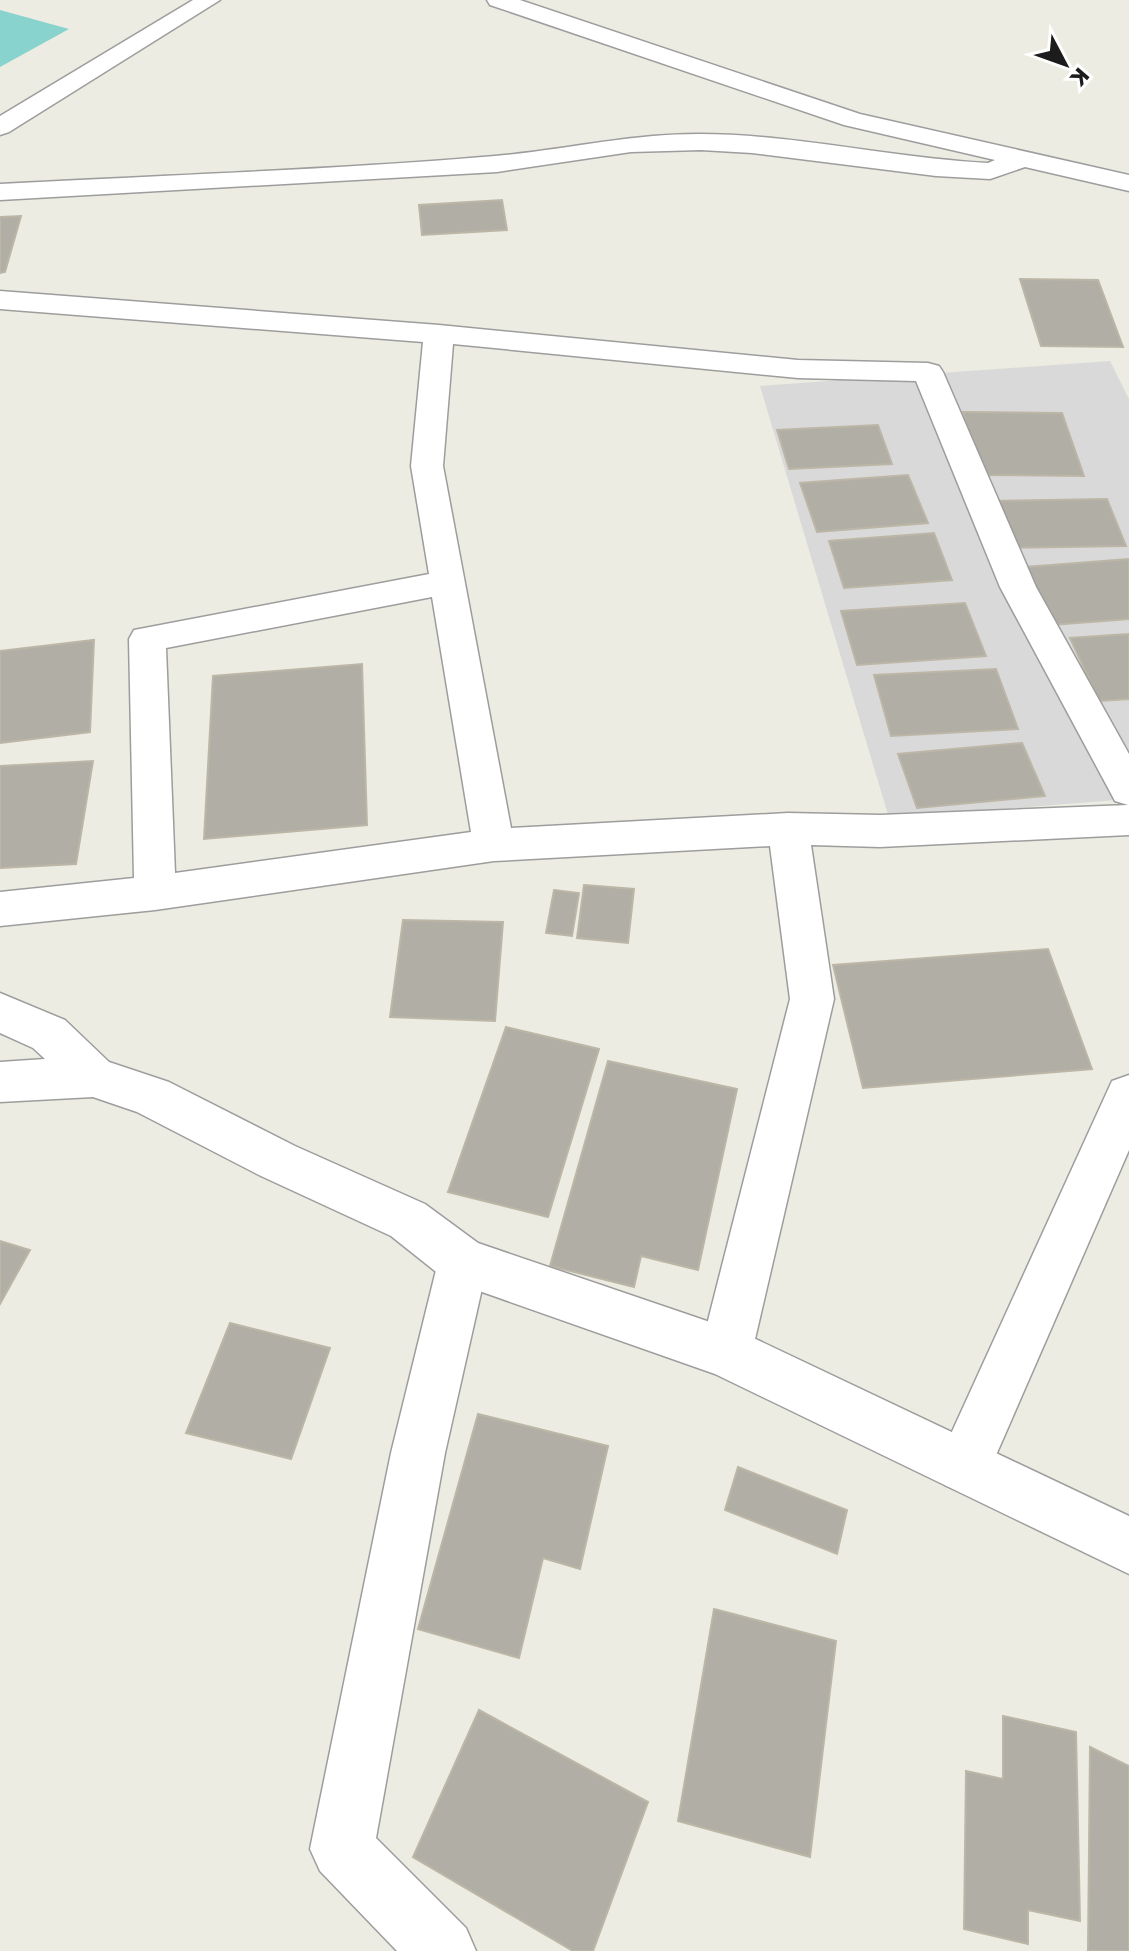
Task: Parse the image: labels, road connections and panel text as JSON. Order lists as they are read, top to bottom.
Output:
{
  "north": "bottom right"
}
